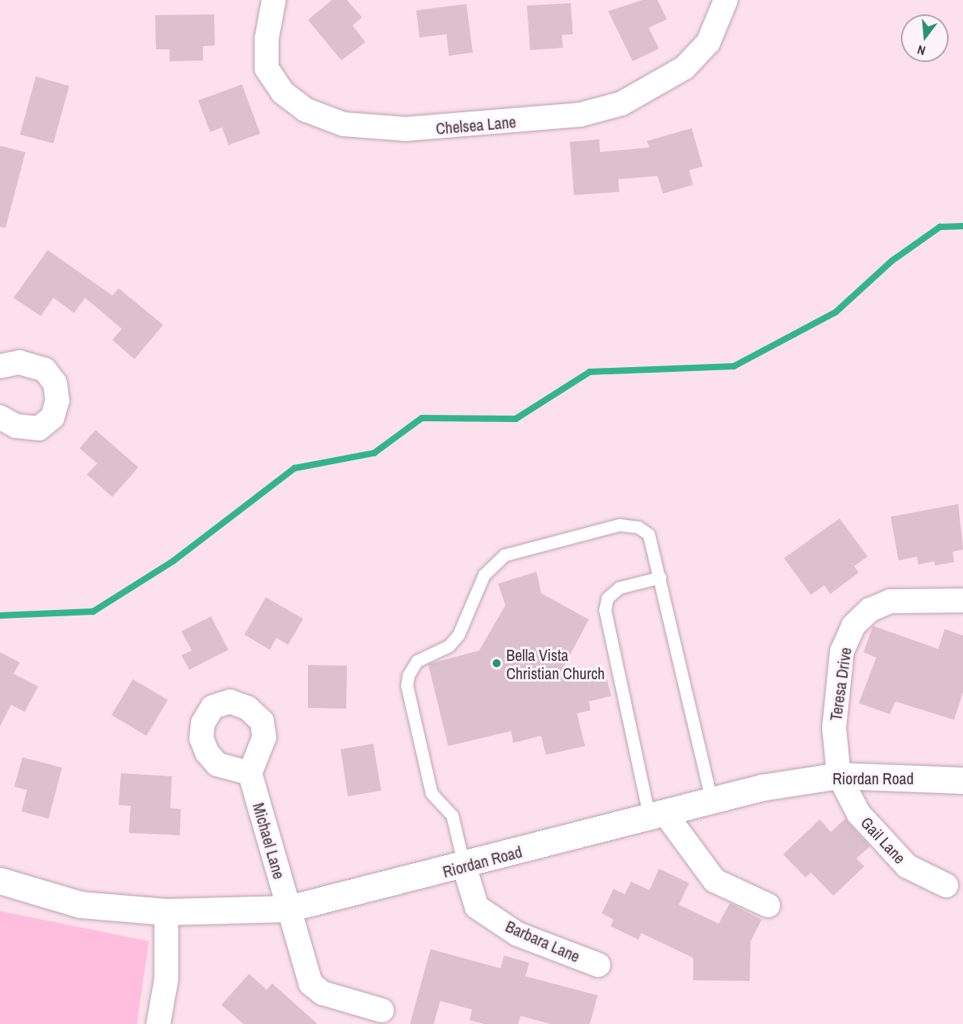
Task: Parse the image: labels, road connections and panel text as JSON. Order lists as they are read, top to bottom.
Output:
{
  "streets": {
    "street": [
      "Chelsea Lane",
      "Teresa Drive",
      "Riordan Road",
      "Gail Lane",
      "Michael Lane",
      "Barbara Lane"
    ]
  },
  "crossings": [
    ["Teresa Drive", "Riordan Road"],
    ["Teresa Drive", "Gail Lane"],
    ["Riordan Road", "Gail Lane"],
    ["Riordan Road", "Michael Lane"],
    ["Riordan Road", "Barbara Lane"]
  ],
  "places": ["Bella Vista Christian Church"],
  "north": "bottom"
}
